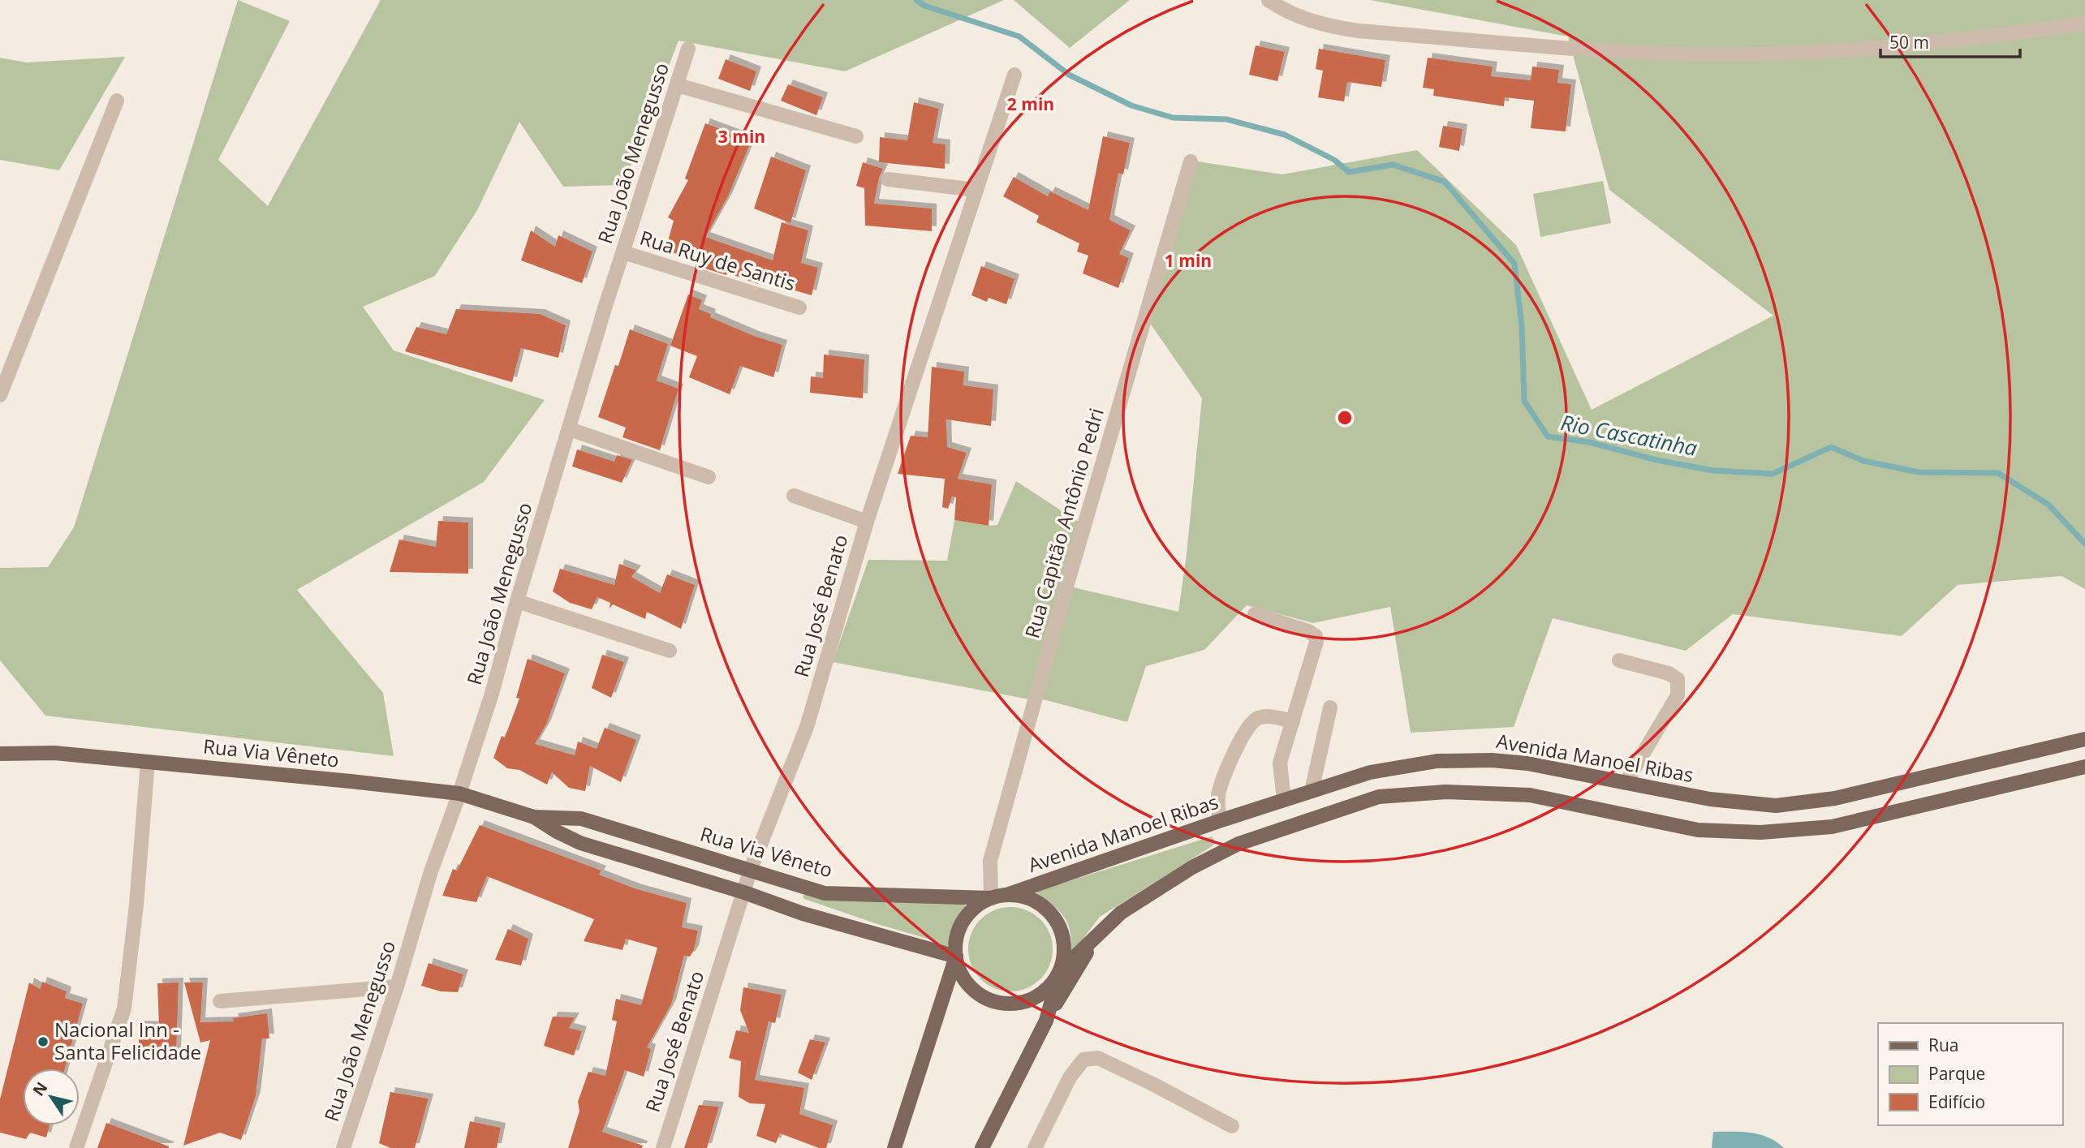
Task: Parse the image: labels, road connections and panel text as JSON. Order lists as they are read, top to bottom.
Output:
{
  "streets": {
    "main road": ["Rua Via Vêneto", "Avenida Manoel Ribas"],
    "street": [
      "Rua João Menegusso",
      "Rua Ruy de Santis",
      "Rua Capitão Antônio Pedri",
      "Rua José Benato"
    ]
  },
  "crossings": [
    ["Rua João Menegusso", "Rua Ruy de Santis"],
    ["Rua João Menegusso", "Rua Via Vêneto"],
    ["Rua Capitão Antônio Pedri", "Rua Via Vêneto"],
    ["Rua Capitão Antônio Pedri", "Avenida Manoel Ribas"],
    ["Rua José Benato", "Rua Via Vêneto"],
    ["Rua Via Vêneto", "Avenida Manoel Ribas"]
  ],
  "water": ["Rio Cascatinha"],
  "places": ["Nacional Inn - Santa Felicidade"],
  "legend": ["Rua", "Parque", "Edifício"],
  "scale_bar": "50 m",
  "north": "top left",
  "rings": ["2 min", "3 min", "1 min"]
}
